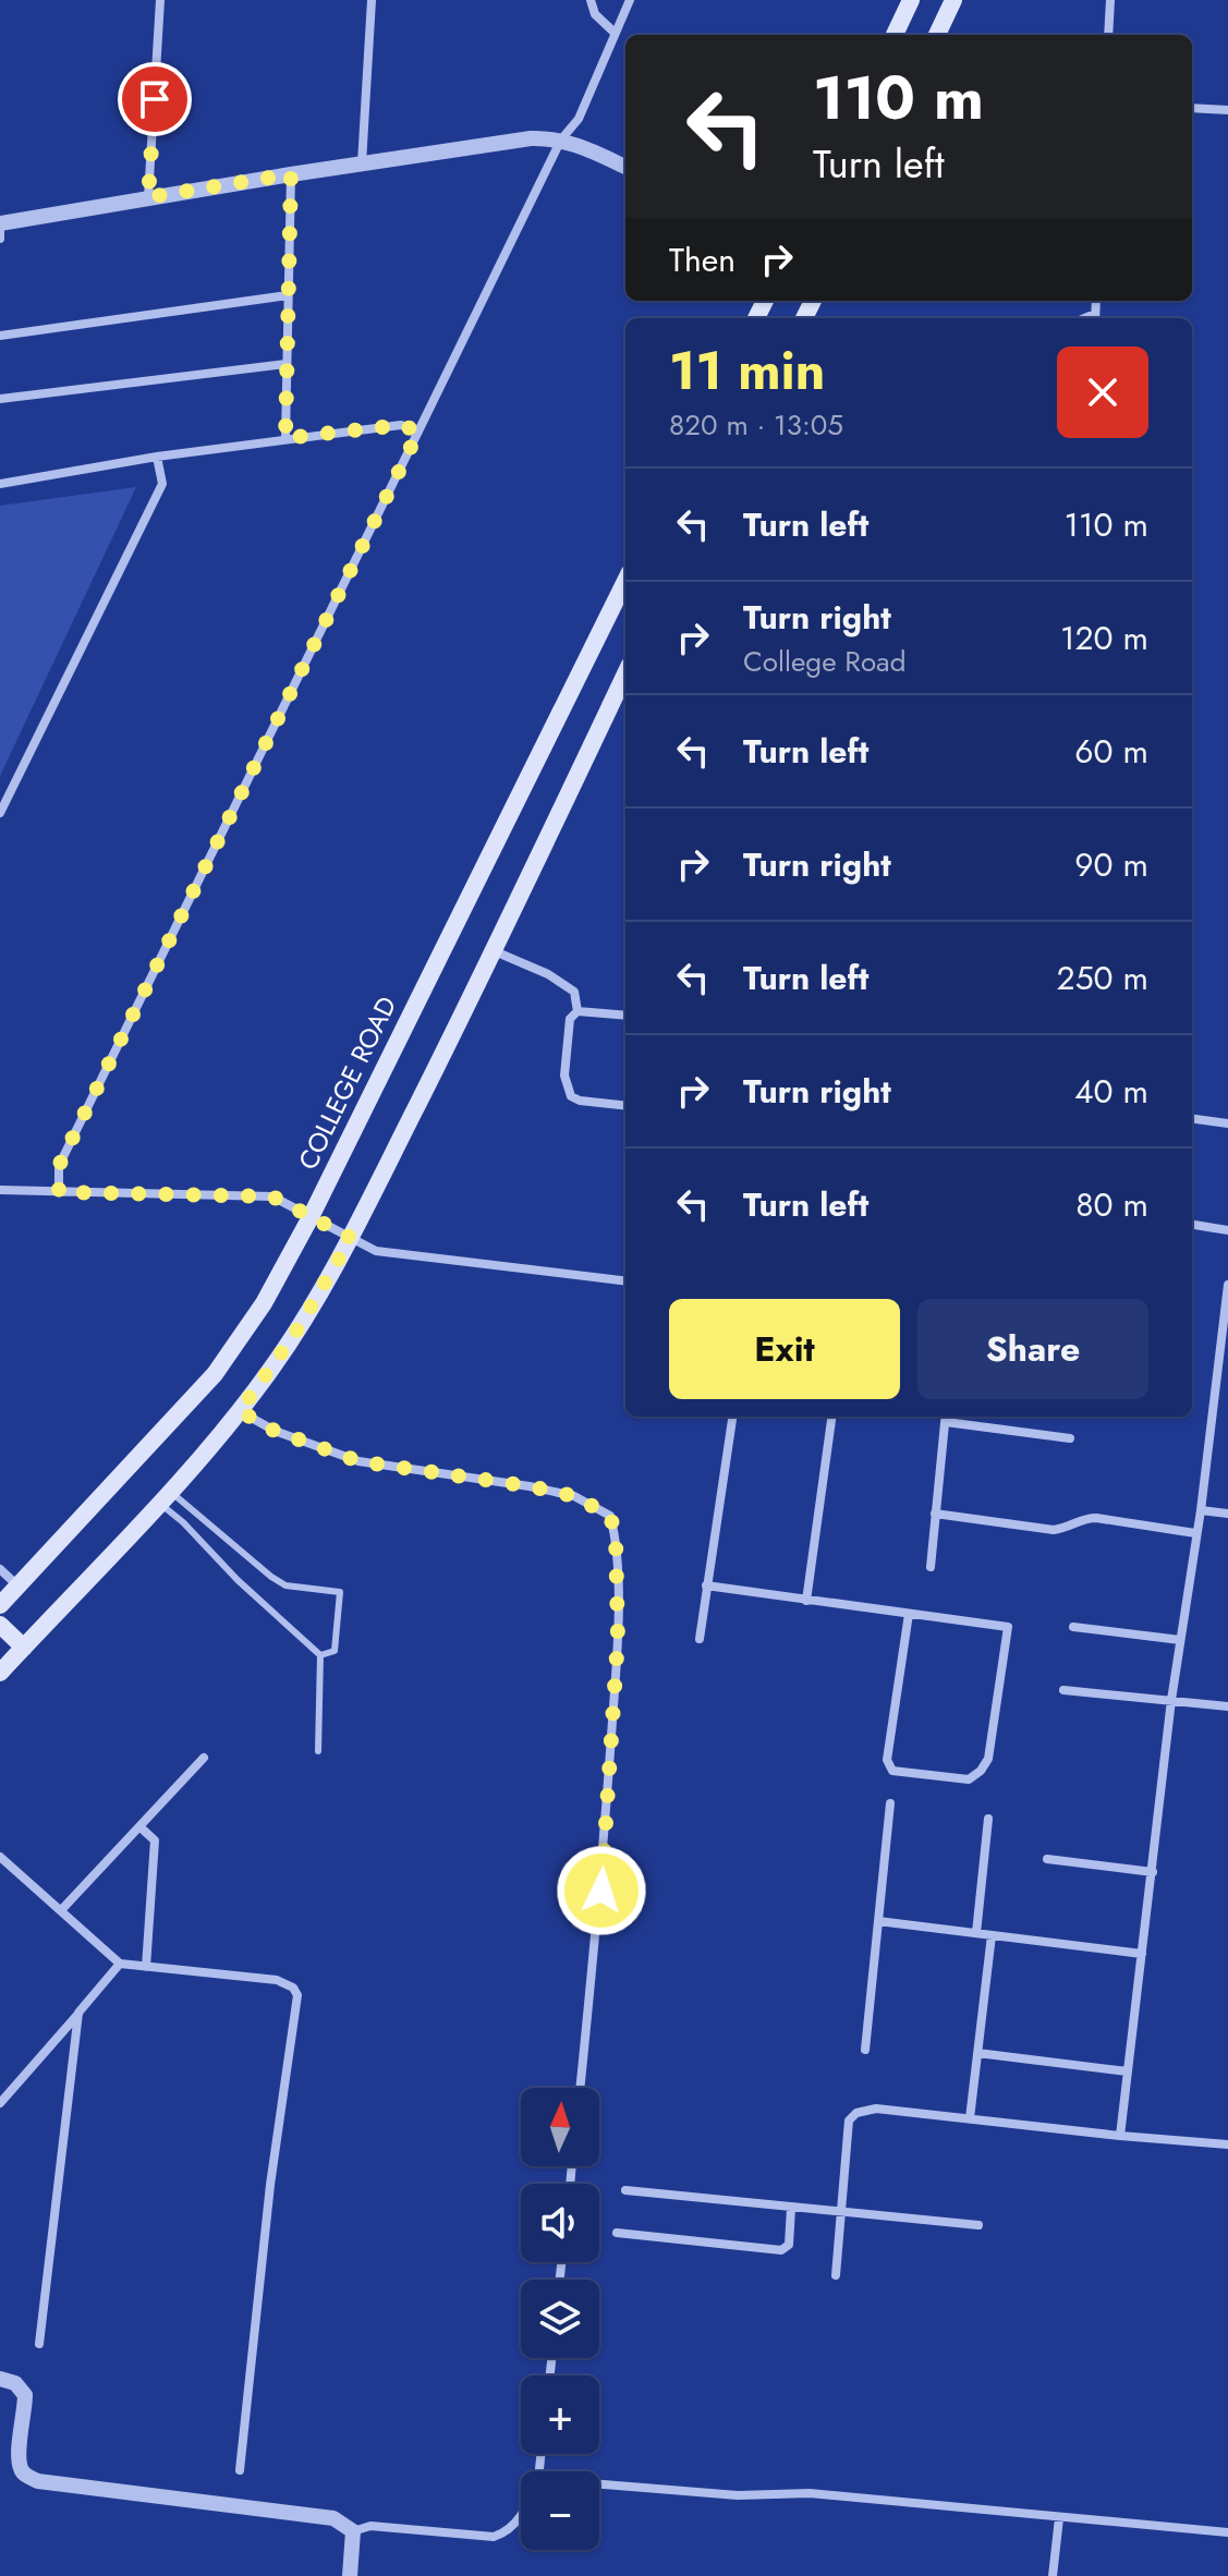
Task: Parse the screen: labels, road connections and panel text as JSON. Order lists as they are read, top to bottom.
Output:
{
  "streets": {
    "main road": ["COLLEGE ROAD"]
  },
  "north": "top",
  "page": {
    "turn": ["110 m", "Turn left"],
    "then": "Then",
    "heading": ["11 min", "820 m · 13:05"],
    "list": [
      {
        "name": "Turn left",
        "value": "110 m"
      },
      {
        "name": "Turn right",
        "note": "College Road",
        "value": "120 m"
      },
      {
        "name": "Turn left",
        "value": "60 m"
      },
      {
        "name": "Turn right",
        "value": "90 m"
      },
      {
        "name": "Turn left",
        "value": "250 m"
      },
      {
        "name": "Turn right",
        "value": "40 m"
      },
      {
        "name": "Turn left",
        "value": "80 m"
      }
    ],
    "buttons": ["Exit", "Share"],
    "map_buttons": ["+", "−"]
  }
}
